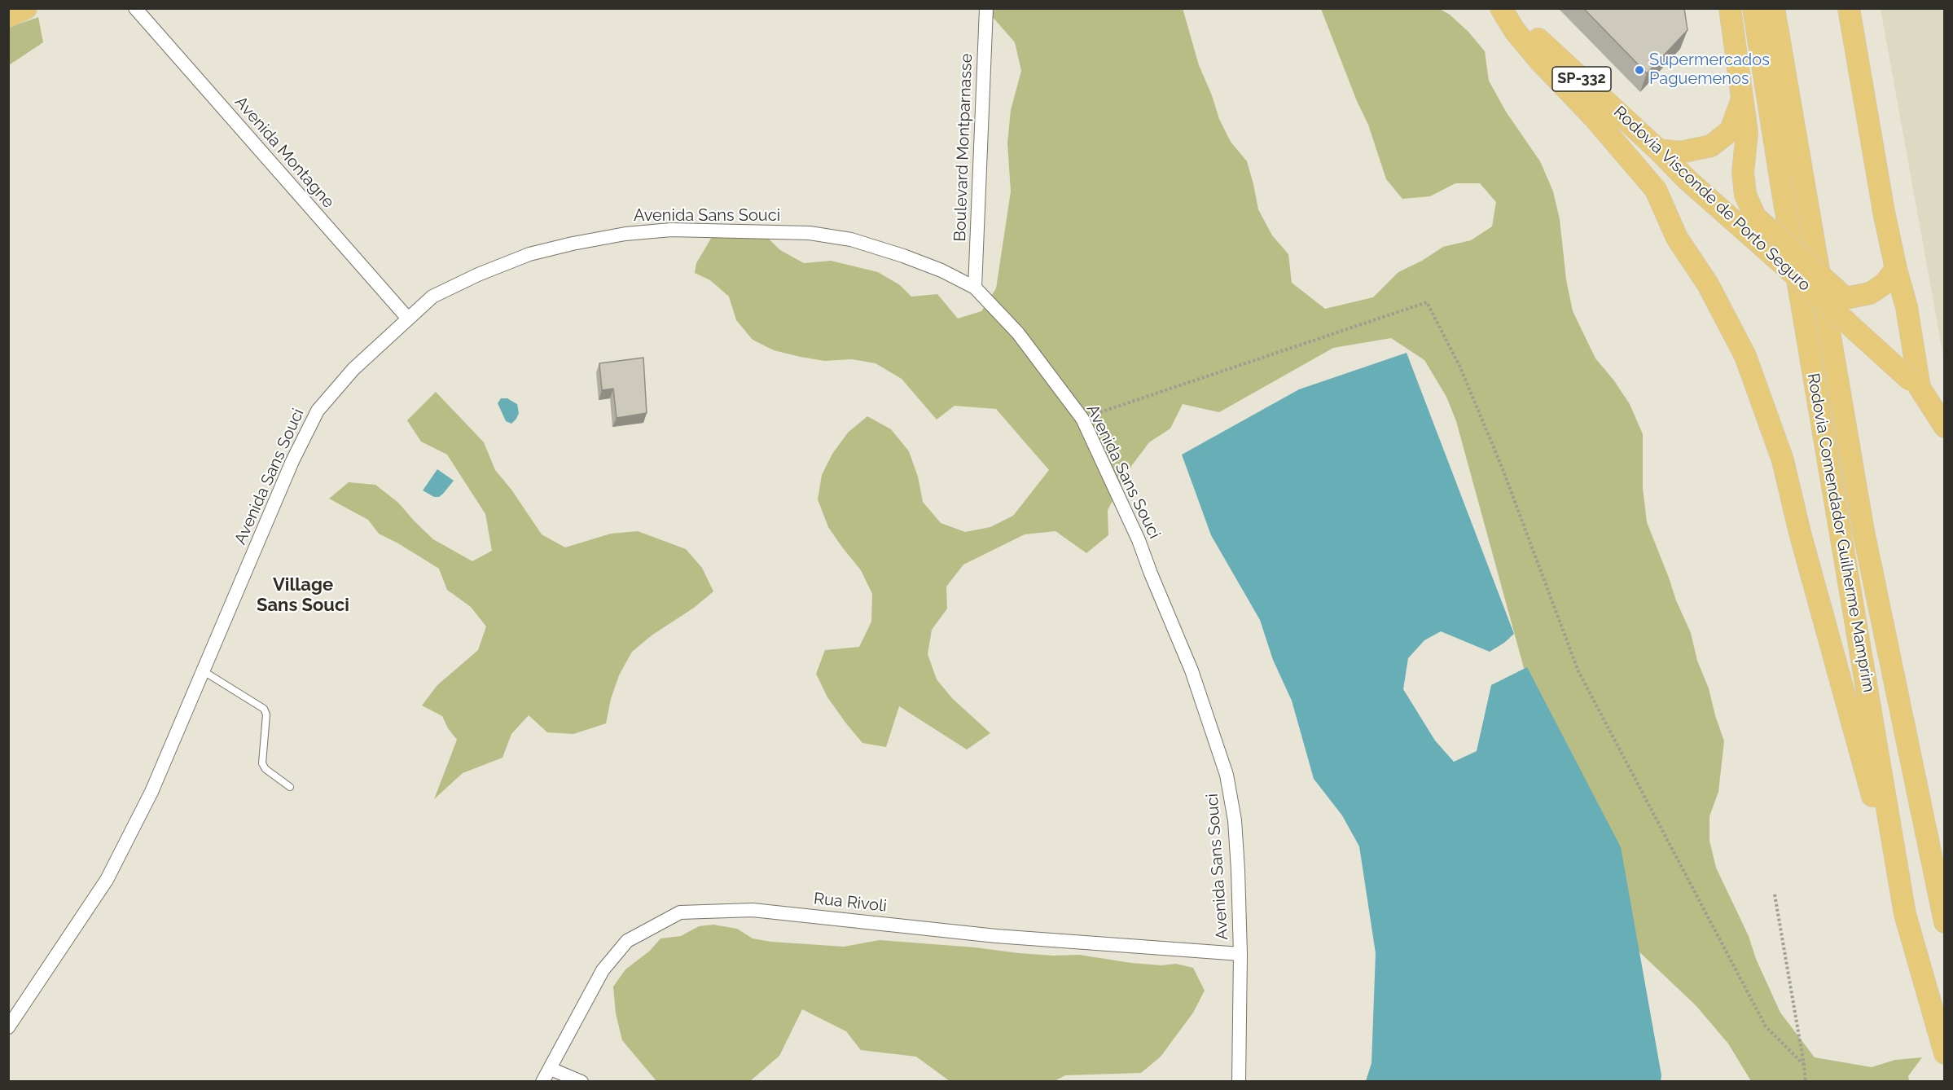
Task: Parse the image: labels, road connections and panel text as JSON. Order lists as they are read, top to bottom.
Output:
{
  "streets": {
    "main road": ["SP-332", "Rodovia Visconde de Porto Seguro", "Rodovia Comendador Guilherme Mamprim"],
    "street": [
      "Boulevard Montparnasse",
      "Avenida Montagne",
      "Avenida Sans Souci",
      "Rua Rivoli"
    ]
  },
  "crossings": [
    ["Boulevard Montparnasse", "Avenida Sans Souci"],
    ["Avenida Montagne", "Avenida Sans Souci"],
    ["Avenida Sans Souci", "Rua Rivoli"]
  ],
  "districts": ["Village Sans Souci"],
  "places": ["Supermercados Paguemenos"]
}
